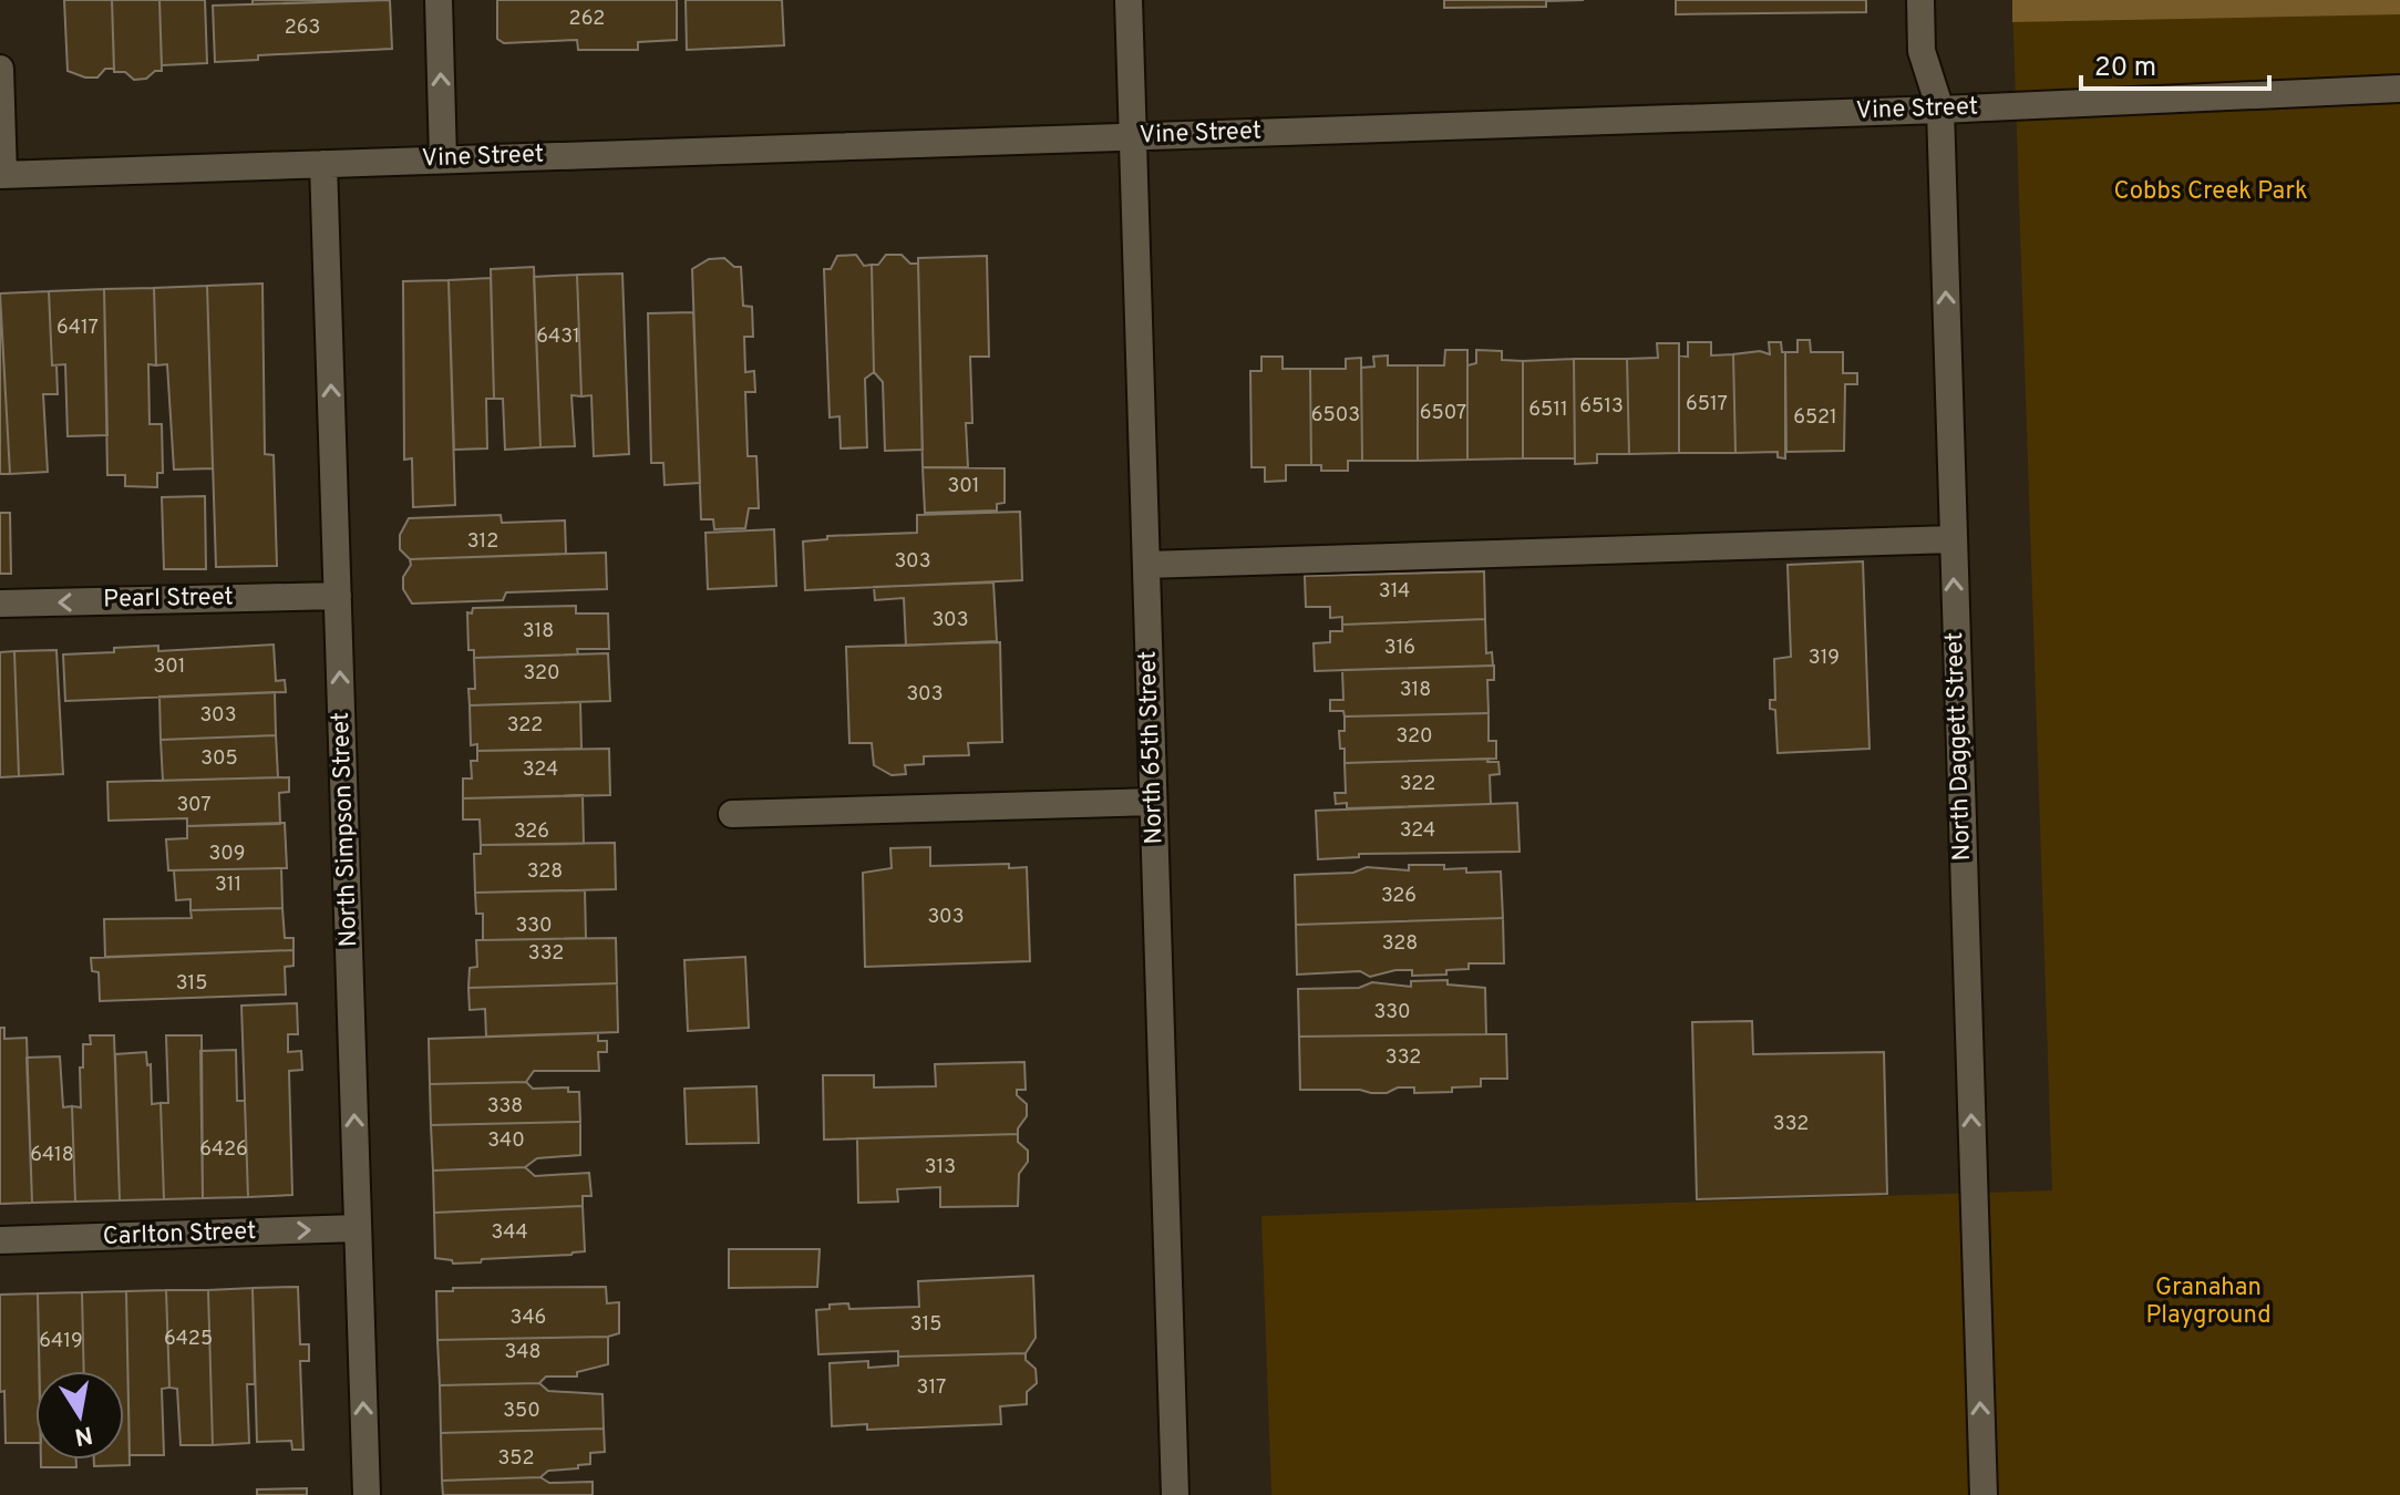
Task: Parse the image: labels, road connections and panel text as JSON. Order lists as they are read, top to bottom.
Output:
{
  "streets": {
    "street": [
      "Vine Street",
      "Pearl Street",
      "North Daggett Street",
      "North 65th Street",
      "North Simpson Street",
      "Carlton Street"
    ]
  },
  "crossings": [
    ["Vine Street", "North Daggett Street"],
    ["Vine Street", "North 65th Street"],
    ["Vine Street", "North Simpson Street"],
    ["Pearl Street", "North Simpson Street"],
    ["North Simpson Street", "Carlton Street"]
  ],
  "one_way": [
    "Pearl Street",
    "North Daggett Street",
    "North Simpson Street",
    "Carlton Street"
  ],
  "parks": ["Cobbs Creek Park", "Granahan Playground"],
  "house_numbers": [
    "262",
    "263",
    "6417",
    "6431",
    "6517",
    "6513",
    "6511",
    "6507",
    "6503",
    "6521",
    "301",
    "312",
    "303",
    "314",
    "303",
    "318",
    "316",
    "319",
    "301",
    "320",
    "318",
    "303",
    "303",
    "322",
    "320",
    "305",
    "324",
    "322",
    "307",
    "324",
    "326",
    "309",
    "328",
    "311",
    "326",
    "303",
    "330",
    "328",
    "332",
    "315",
    "330",
    "332",
    "338",
    "332",
    "340",
    "6426",
    "6418",
    "313",
    "344",
    "346",
    "315",
    "6425",
    "6419",
    "348",
    "317",
    "350",
    "352"
  ],
  "scale_bar": "20 m",
  "north": "bottom"
}
